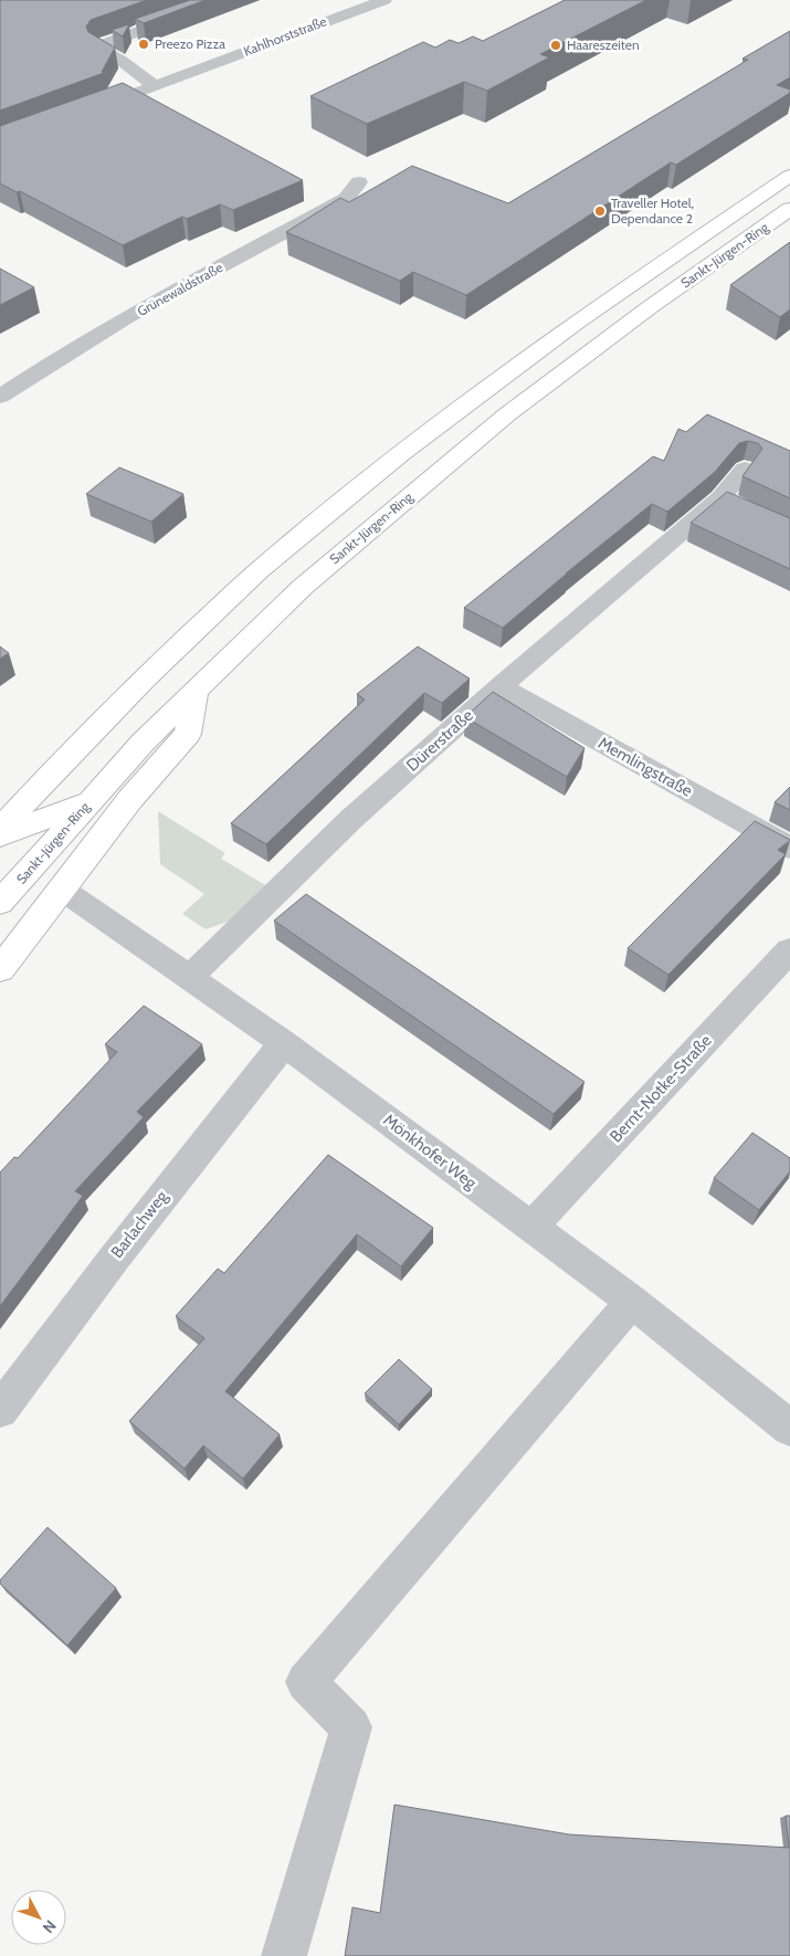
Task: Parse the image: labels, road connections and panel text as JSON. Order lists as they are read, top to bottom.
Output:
{
  "streets": {
    "main road": ["Sankt-Jürgen-Ring"],
    "street": [
      "Kahlhorststraße",
      "Grünewaldstraße",
      "Dürerstraße",
      "Memlingstraße",
      "Bernt-Notke-Straße",
      "Mönkhofer Weg",
      "Barlachweg"
    ]
  },
  "crossings": [
    ["Dürerstraße", "Memlingstraße"],
    ["Dürerstraße", "Mönkhofer Weg"],
    ["Bernt-Notke-Straße", "Mönkhofer Weg"],
    ["Mönkhofer Weg", "Barlachweg"]
  ],
  "places": ["Preezo Pizza", "Haareszeiten", "Traveller Hotel, Dependance 2"],
  "north": "bottom right"
}
